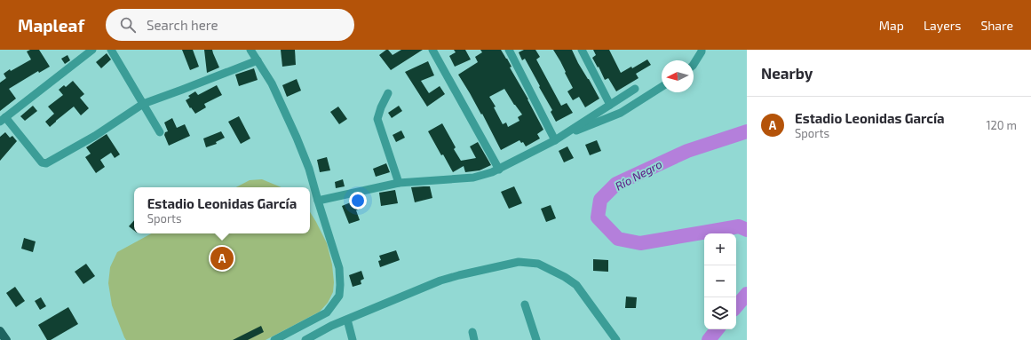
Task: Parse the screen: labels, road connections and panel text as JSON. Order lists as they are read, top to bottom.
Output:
{
  "water": ["Río Negro"],
  "north": "left",
  "page": {
    "header": "Mapleaf",
    "search": "Search here",
    "nav": ["Map", "Layers", "Share"],
    "heading": "Nearby",
    "list": [
      {
        "mark": "A",
        "name": "Estadio Leonidas García",
        "note": "Sports",
        "value": "120 m"
      }
    ],
    "popup": ["Estadio Leonidas García", "Sports"],
    "map_buttons": ["+", "−"],
    "pins": "A"
  }
}
